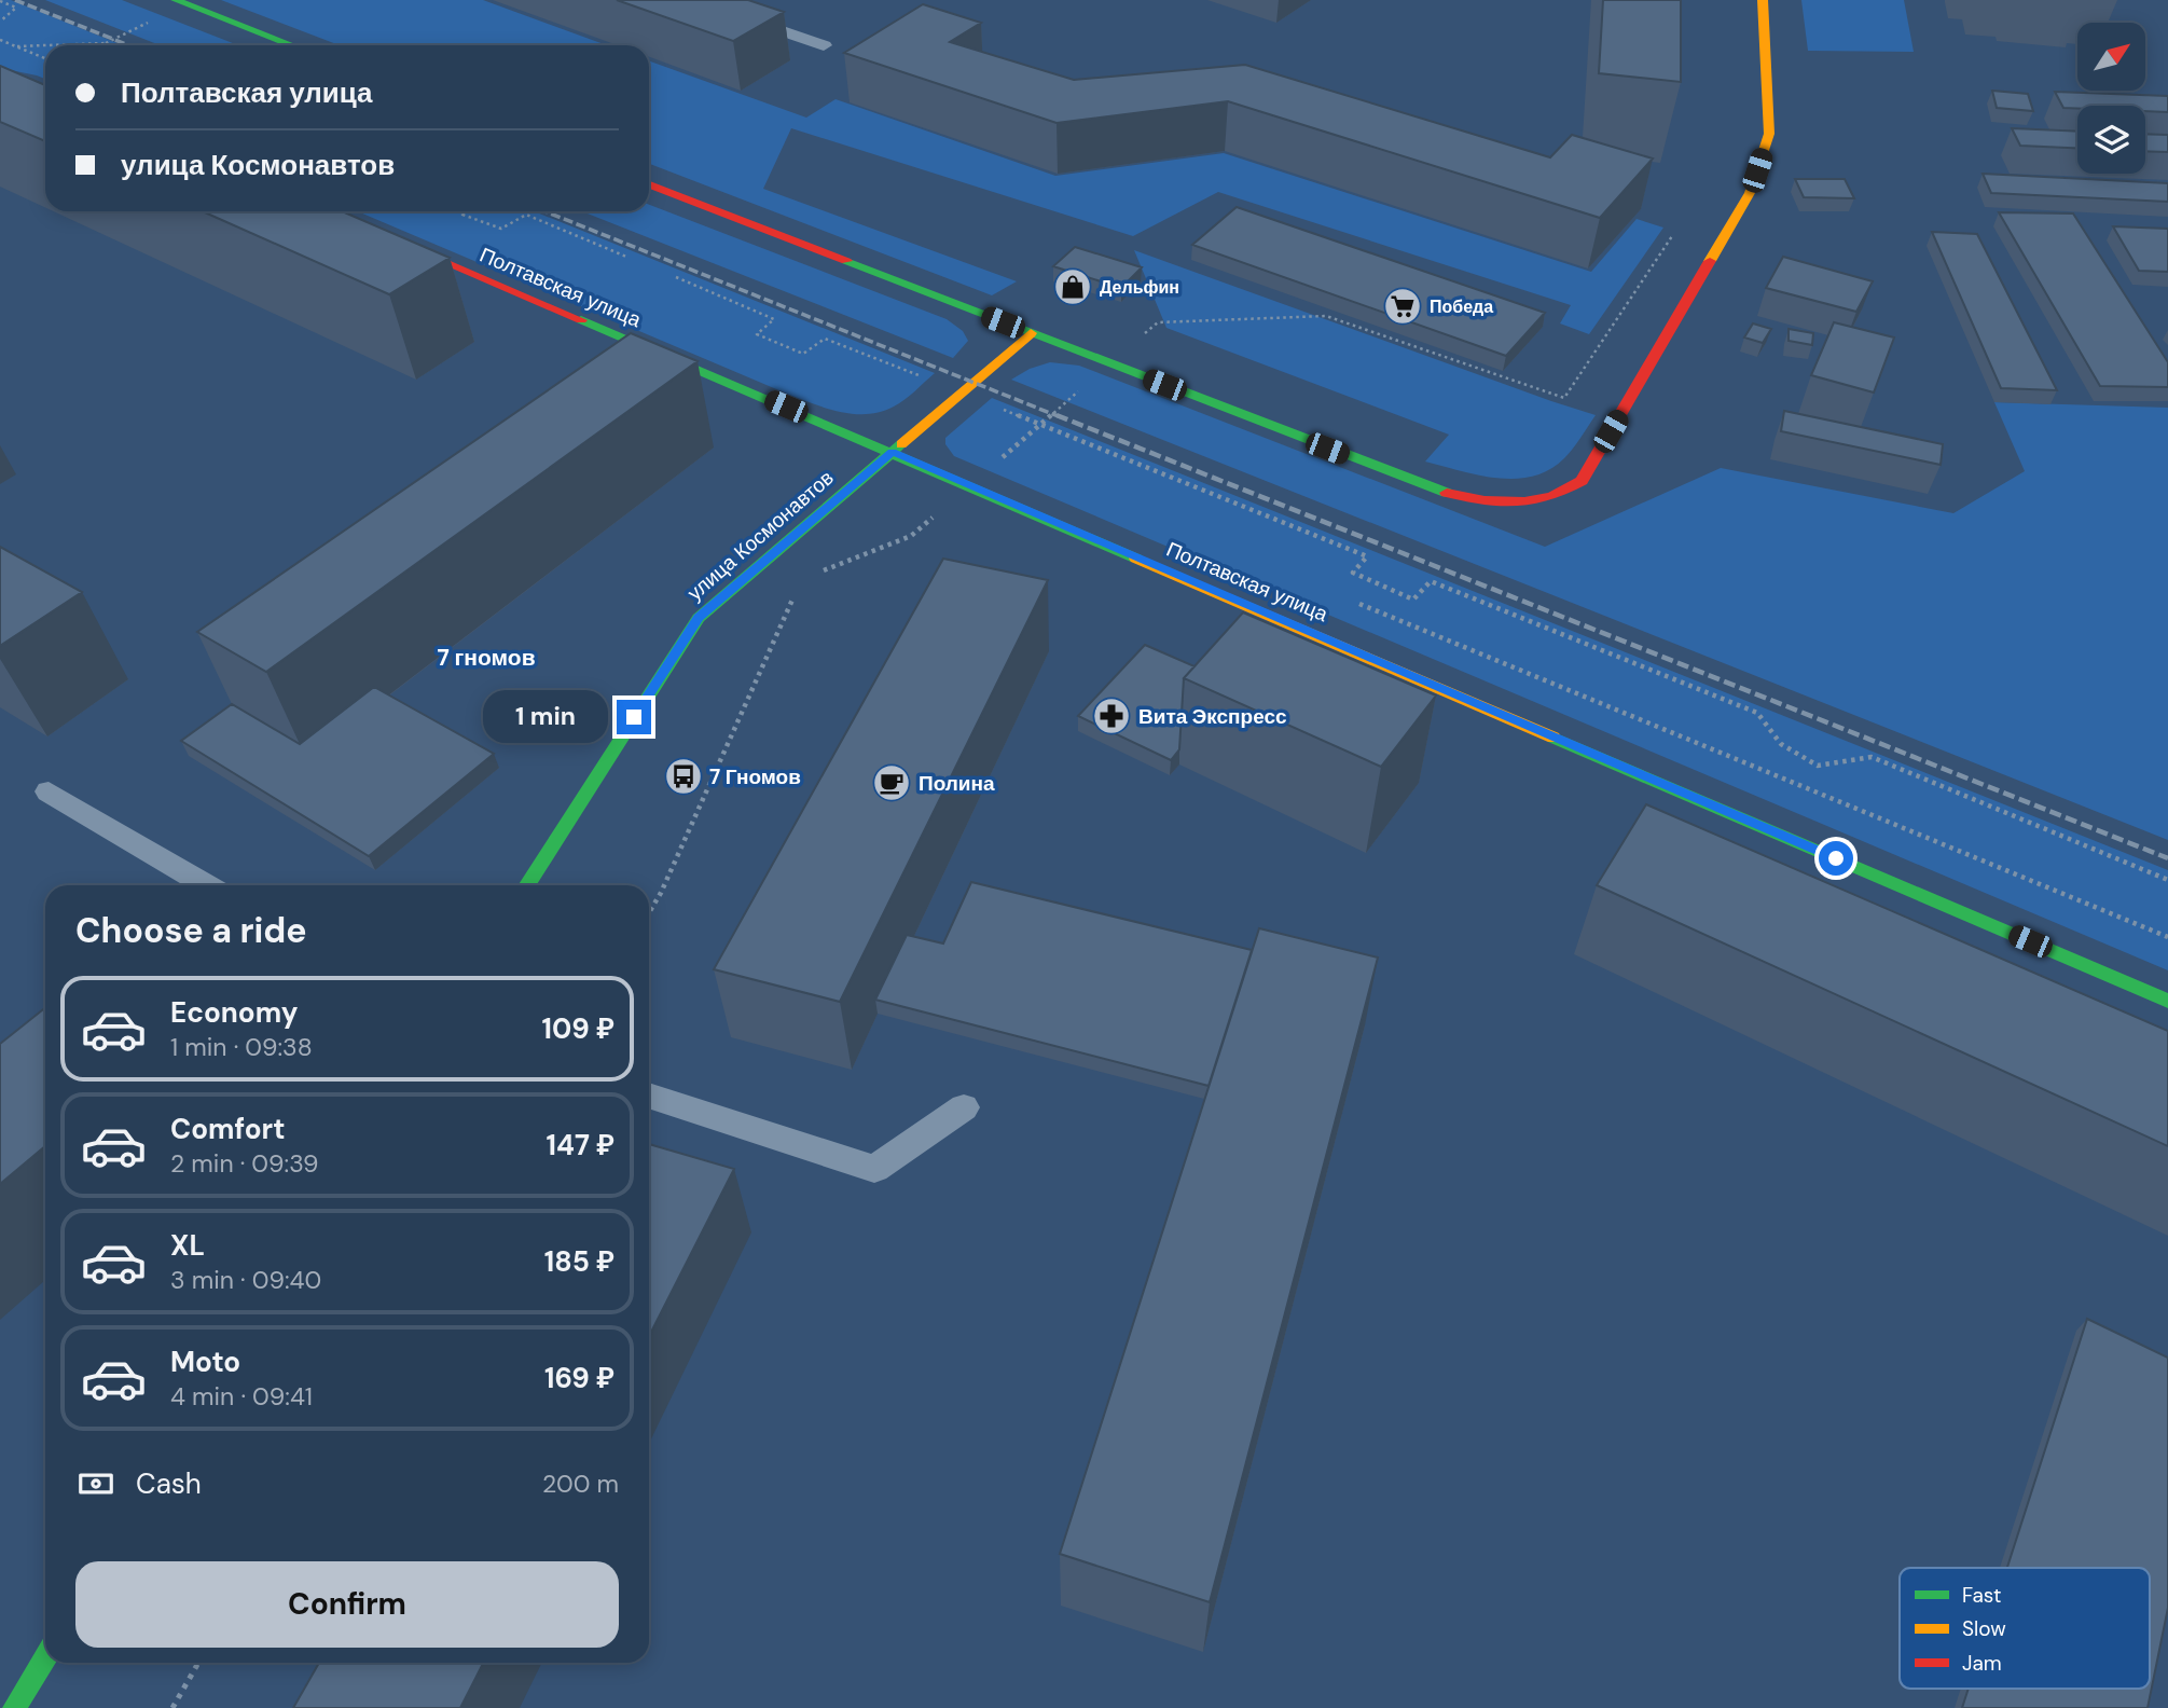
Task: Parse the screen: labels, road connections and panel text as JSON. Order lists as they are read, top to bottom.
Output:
{
  "streets": {
    "street": ["Полтавская улица", "улица Космонавтов"]
  },
  "crossings": [
    ["Полтавская улица", "улица Космонавтов"]
  ],
  "districts": ["7 гномов"],
  "places": {
    "shop": ["Дельфин"],
    "supermarket": ["Победа"],
    "pharmacy": ["Вита Экспресс"],
    "bus stop": ["7 Гномов"],
    "cafe": ["Полина"]
  },
  "legend": ["Fast", "Slow", "Jam"],
  "north": "top right",
  "page": {
    "banner": ["Полтавская улица", "улица Космонавтов"],
    "bubble": "1 min",
    "heading": "Choose a ride",
    "list": [
      {
        "name": "Economy",
        "note": "1 min · 09:38",
        "value": "109 ₽"
      },
      {
        "name": "Comfort",
        "note": "2 min · 09:39",
        "value": "147 ₽"
      },
      {
        "name": "XL",
        "note": "3 min · 09:40",
        "value": "185 ₽"
      },
      {
        "name": "Moto",
        "note": "4 min · 09:41",
        "value": "169 ₽"
      }
    ],
    "pay": ["Cash", "200 m"],
    "buttons": "Confirm"
  }
}
